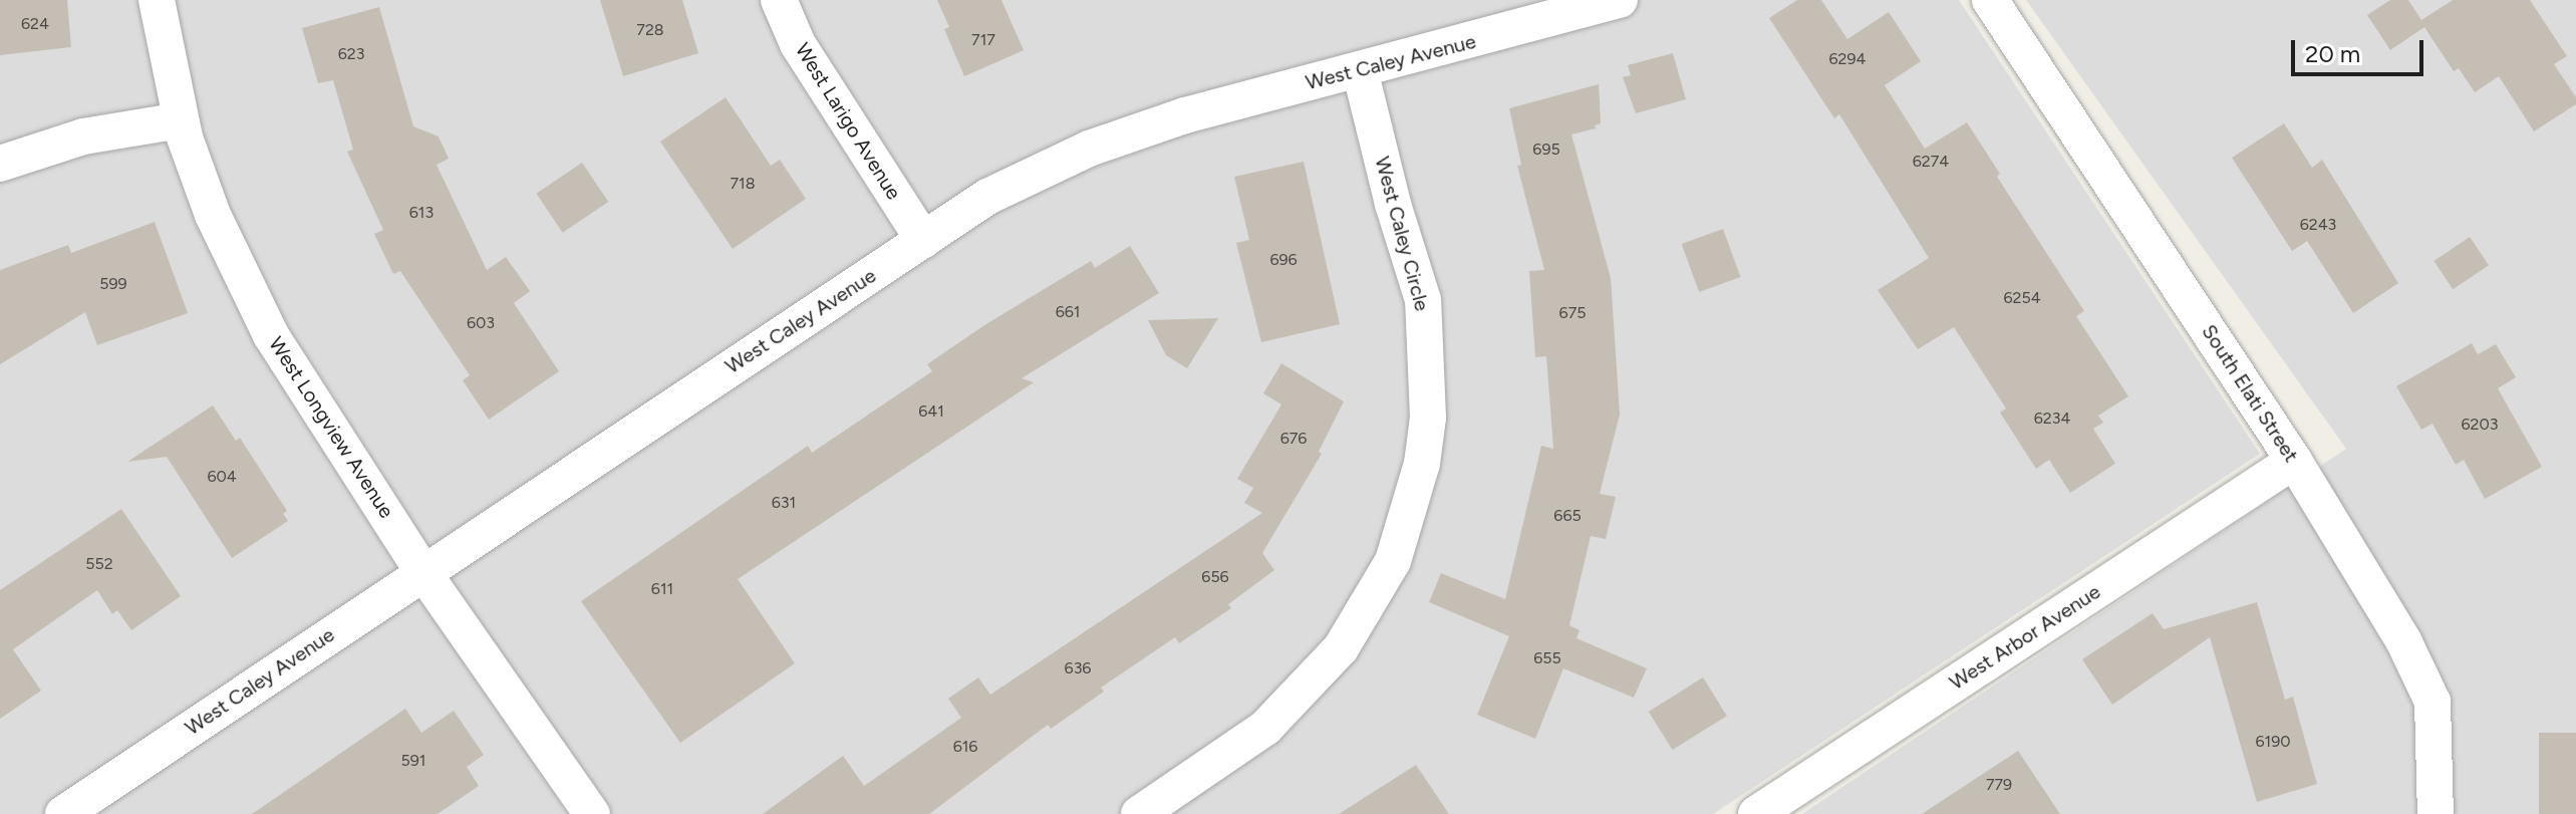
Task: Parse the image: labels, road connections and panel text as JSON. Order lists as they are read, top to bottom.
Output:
{
  "streets": {
    "street": [
      "West Caley Avenue",
      "West Larigo Avenue",
      "West Caley Circle",
      "South Elati Street",
      "West Longview Avenue",
      "West Arbor Avenue"
    ]
  },
  "crossings": [
    ["West Caley Avenue", "West Larigo Avenue"],
    ["West Caley Avenue", "West Caley Circle"],
    ["West Caley Avenue", "West Longview Avenue"],
    ["South Elati Street", "West Arbor Avenue"]
  ],
  "house_numbers": [
    "624",
    "728",
    "717",
    "623",
    "6294",
    "695",
    "6274",
    "718",
    "613",
    "6243",
    "696",
    "599",
    "6254",
    "661",
    "675",
    "603",
    "641",
    "6234",
    "6203",
    "676",
    "604",
    "631",
    "665",
    "552",
    "656",
    "611",
    "655",
    "636",
    "6190",
    "616",
    "591",
    "779"
  ],
  "scale_bar": "20 m"
}
